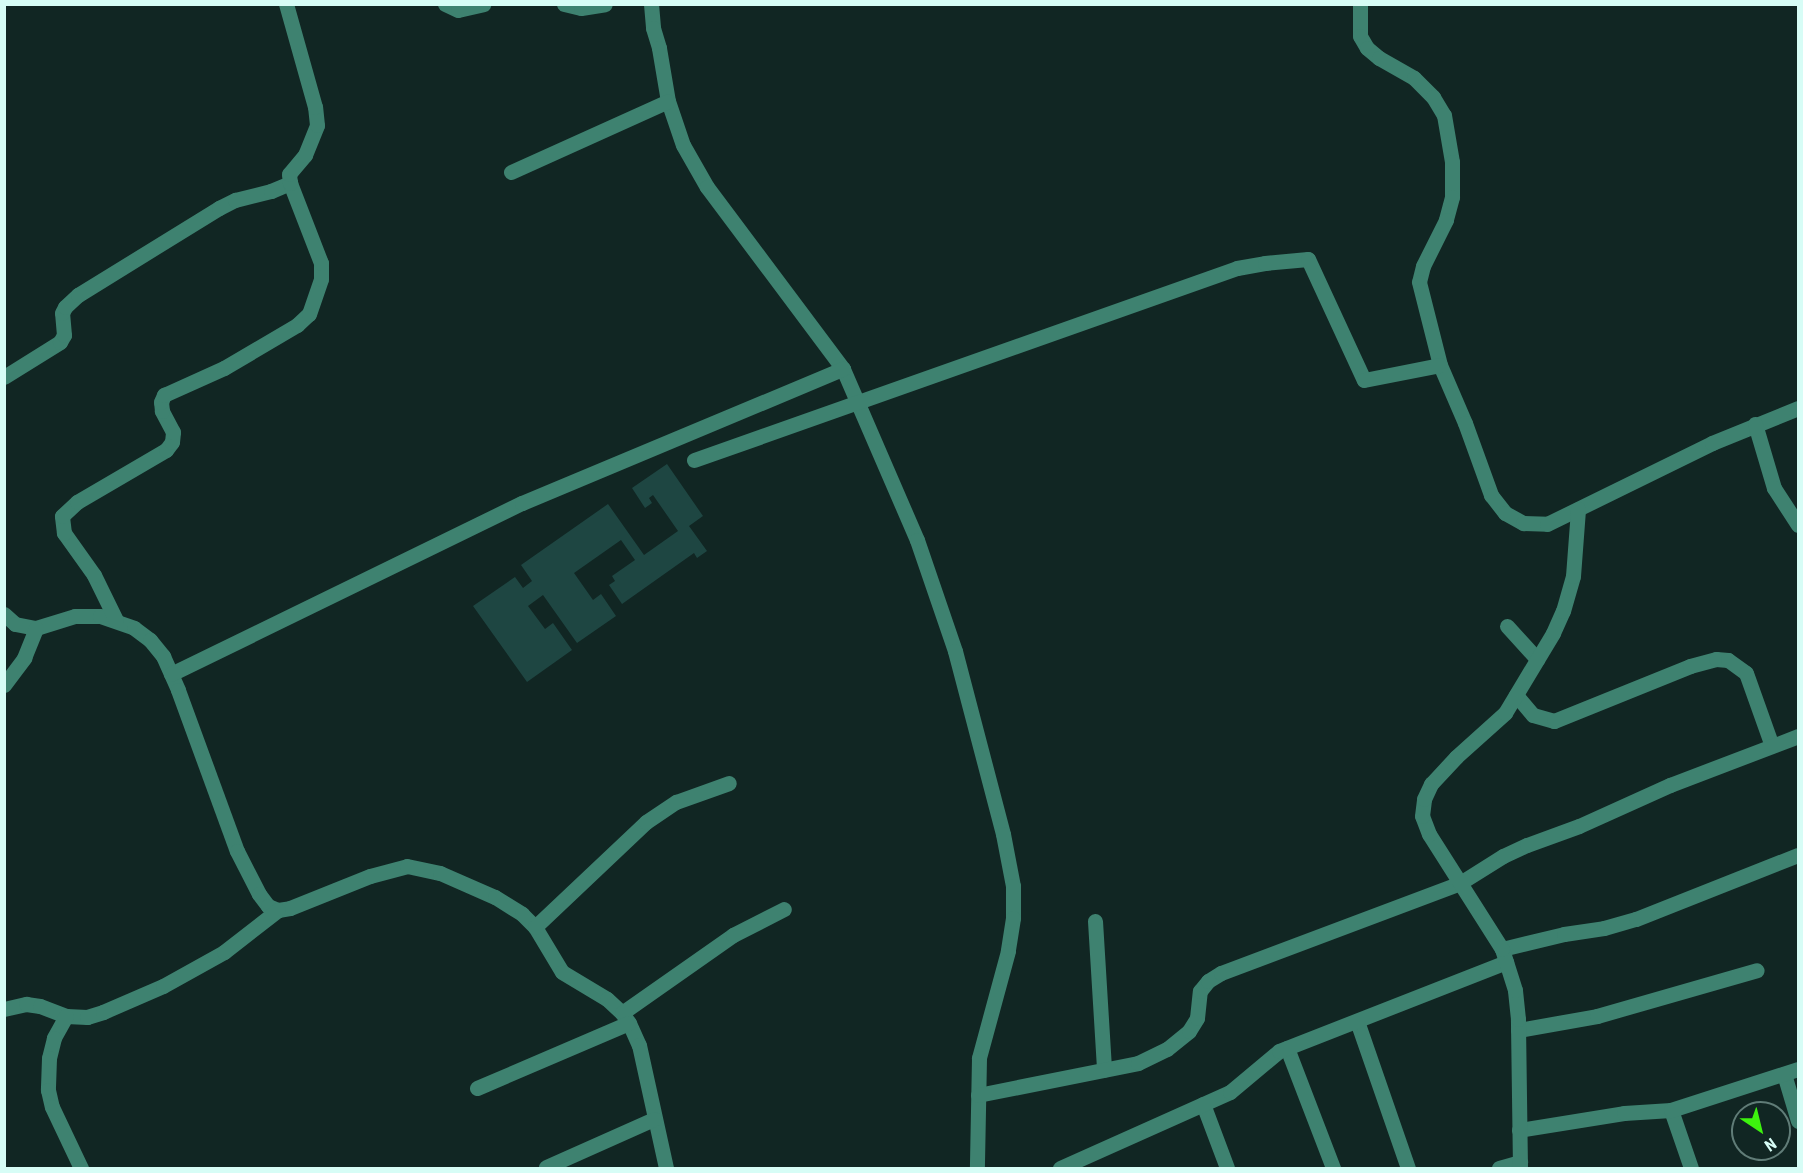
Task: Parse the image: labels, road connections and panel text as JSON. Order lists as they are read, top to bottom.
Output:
{
  "north": "bottom right"
}
